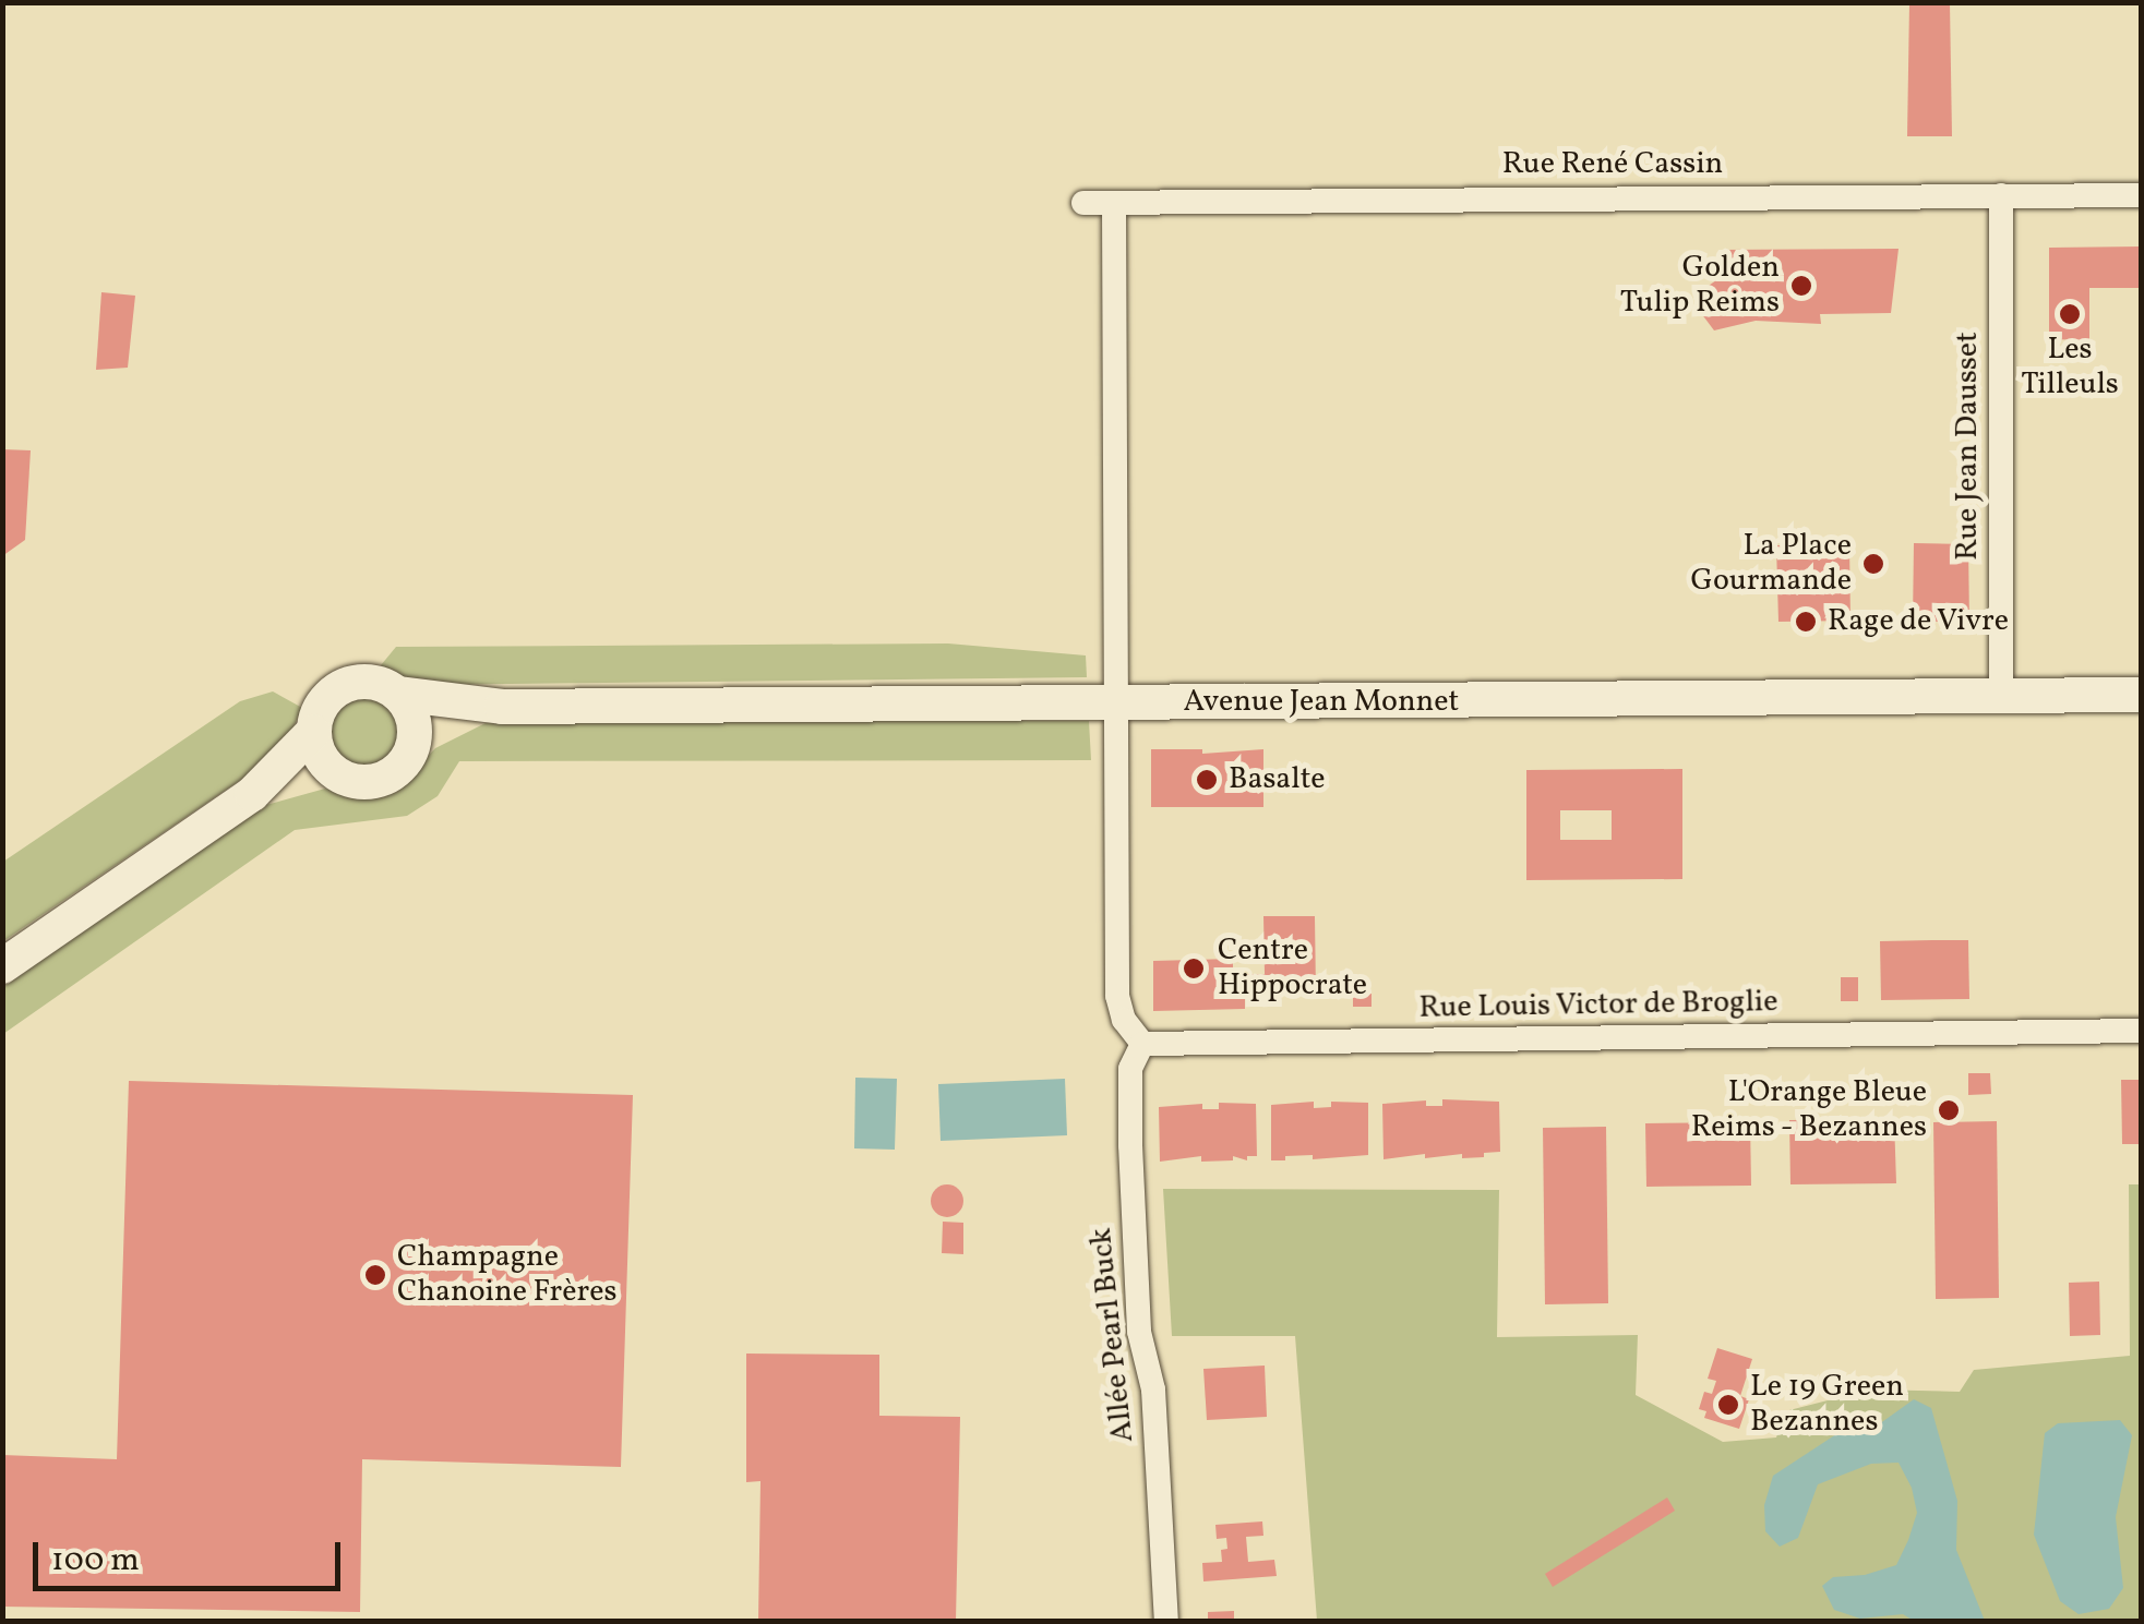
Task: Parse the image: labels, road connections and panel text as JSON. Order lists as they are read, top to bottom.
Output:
{
  "streets": {
    "street": [
      "Rue René Cassin",
      "Rue Jean Dausset",
      "Avenue Jean Monnet",
      "Rue Louis Victor de Broglie",
      "Allée Pearl Buck"
    ]
  },
  "crossings": [
    ["Rue René Cassin", "Rue Jean Dausset"],
    ["Rue Jean Dausset", "Avenue Jean Monnet"],
    ["Rue Louis Victor de Broglie", "Allée Pearl Buck"]
  ],
  "places": [
    "Golden Tulip Reims",
    "Les Tilleuls",
    "La Place Gourmande",
    "Rage de Vivre",
    "Basalte",
    "Centre Hippocrate",
    "L'Orange Bleue Reims - Bezannes",
    "Champagne Chanoine Frères",
    "Le 19 Green Bezannes"
  ],
  "scale_bar": "100 m"
}
